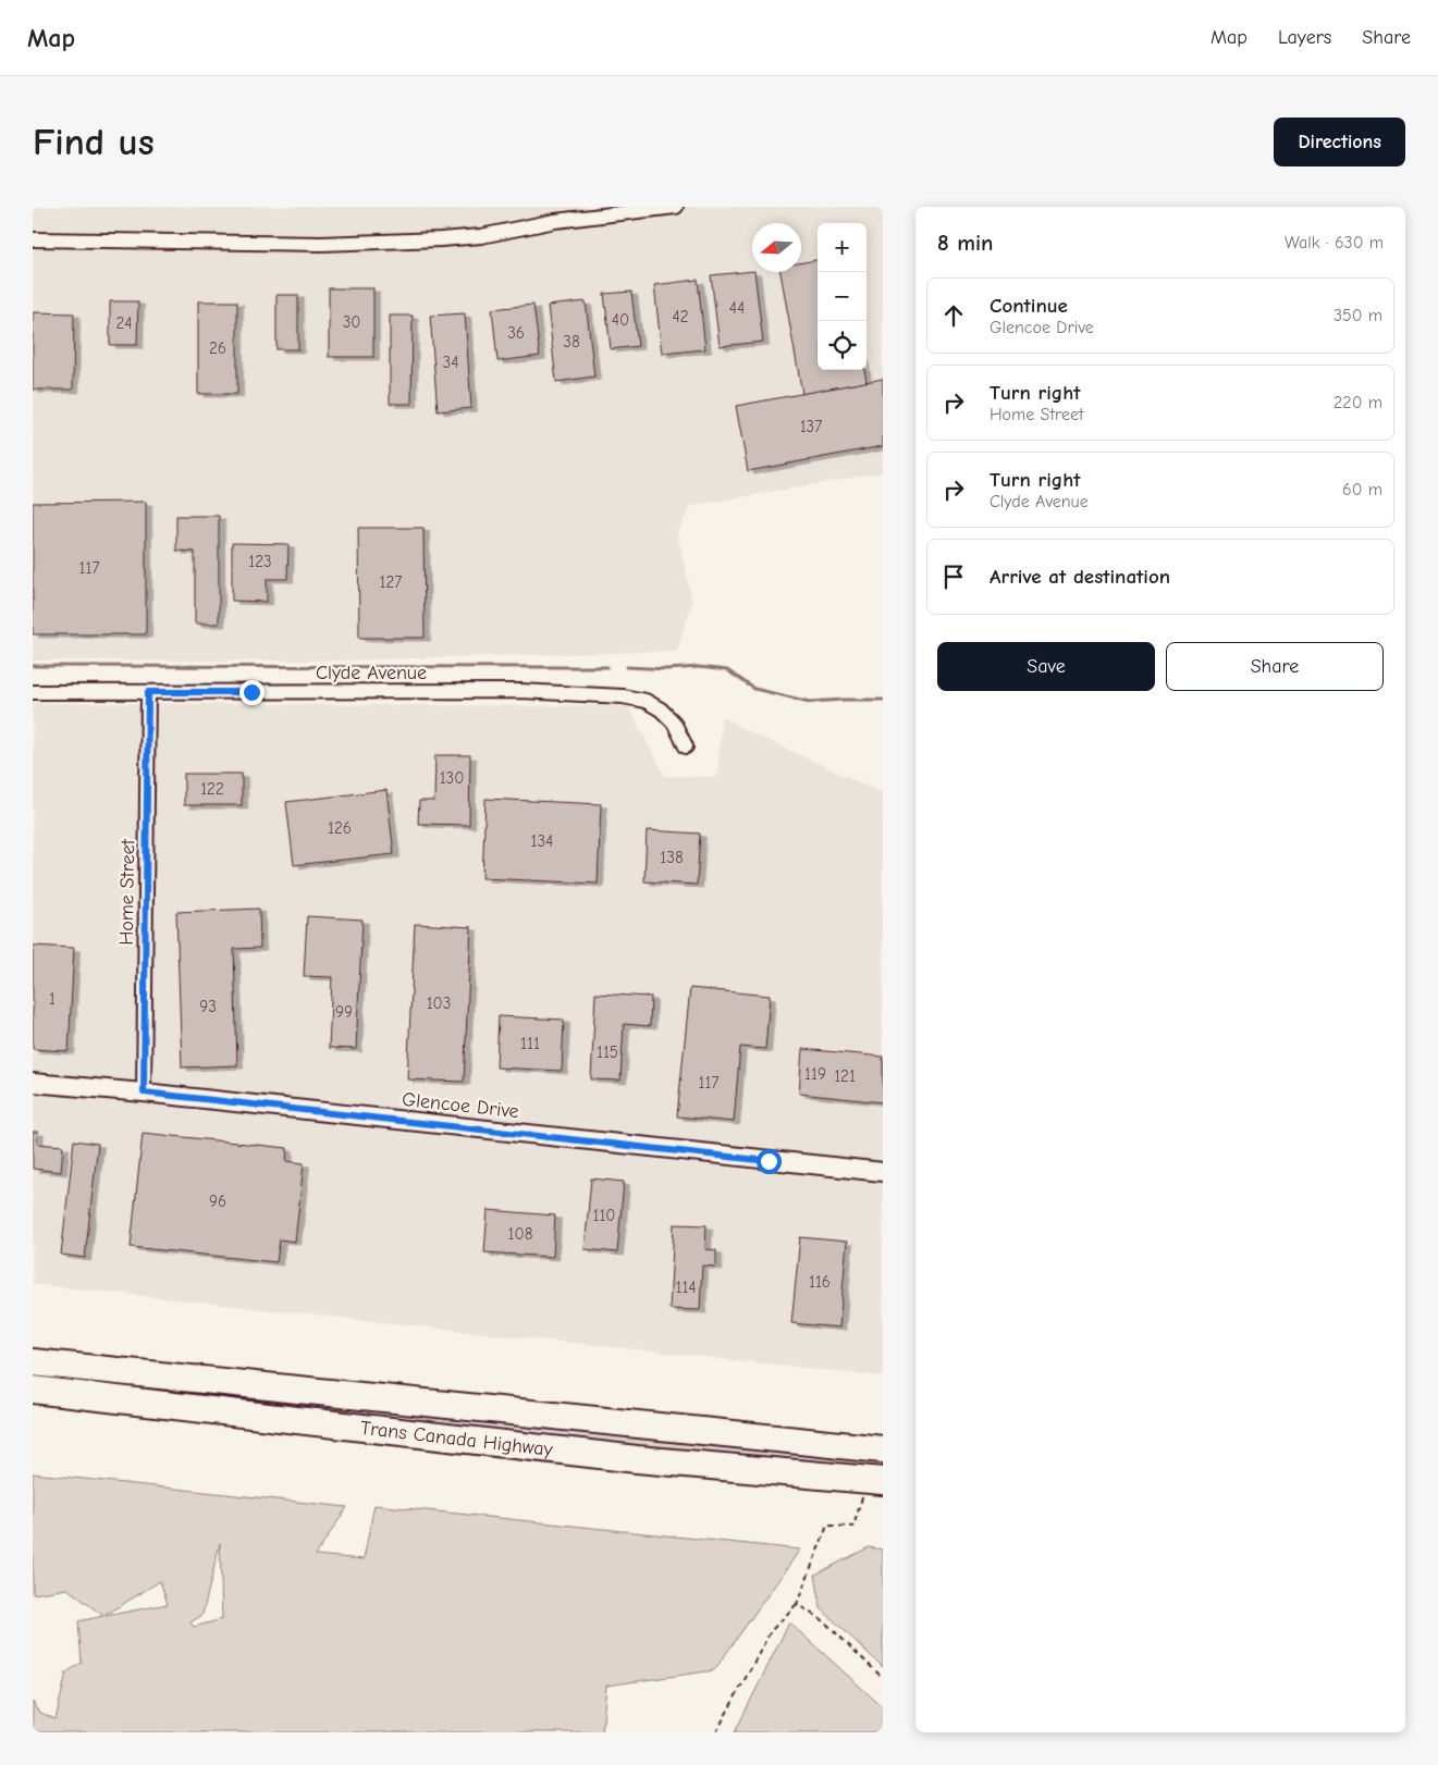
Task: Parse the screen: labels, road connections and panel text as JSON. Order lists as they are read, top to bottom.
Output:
{
  "streets": {
    "highway": ["Trans Canada Highway"],
    "street": ["Clyde Avenue", "Home Street", "Glencoe Drive"]
  },
  "crossings": [
    ["Clyde Avenue", "Home Street"],
    ["Home Street", "Glencoe Drive"]
  ],
  "house_numbers": [
    "44",
    "42",
    "40",
    "30",
    "24",
    "36",
    "38",
    "26",
    "34",
    "137",
    "123",
    "117",
    "127",
    "130",
    "122",
    "126",
    "134",
    "138",
    "1",
    "103",
    "93",
    "99",
    "111",
    "115",
    "119",
    "121",
    "117",
    "96",
    "110",
    "108",
    "116",
    "114"
  ],
  "north": "left",
  "page": {
    "header": "Map",
    "nav": ["Map", "Layers", "Share"],
    "buttons": [
      "Directions",
      ["Save", "Share"]
    ],
    "title": "Find us",
    "heading": ["8 min", "Walk · 630 m"],
    "map_buttons": ["+", "−"],
    "list": [
      ["Continue", "Glencoe Drive", "350 m"],
      ["Turn right", "Home Street", "220 m"],
      ["Turn right", "Clyde Avenue", "60 m"],
      "Arrive at destination"
    ]
  }
}
